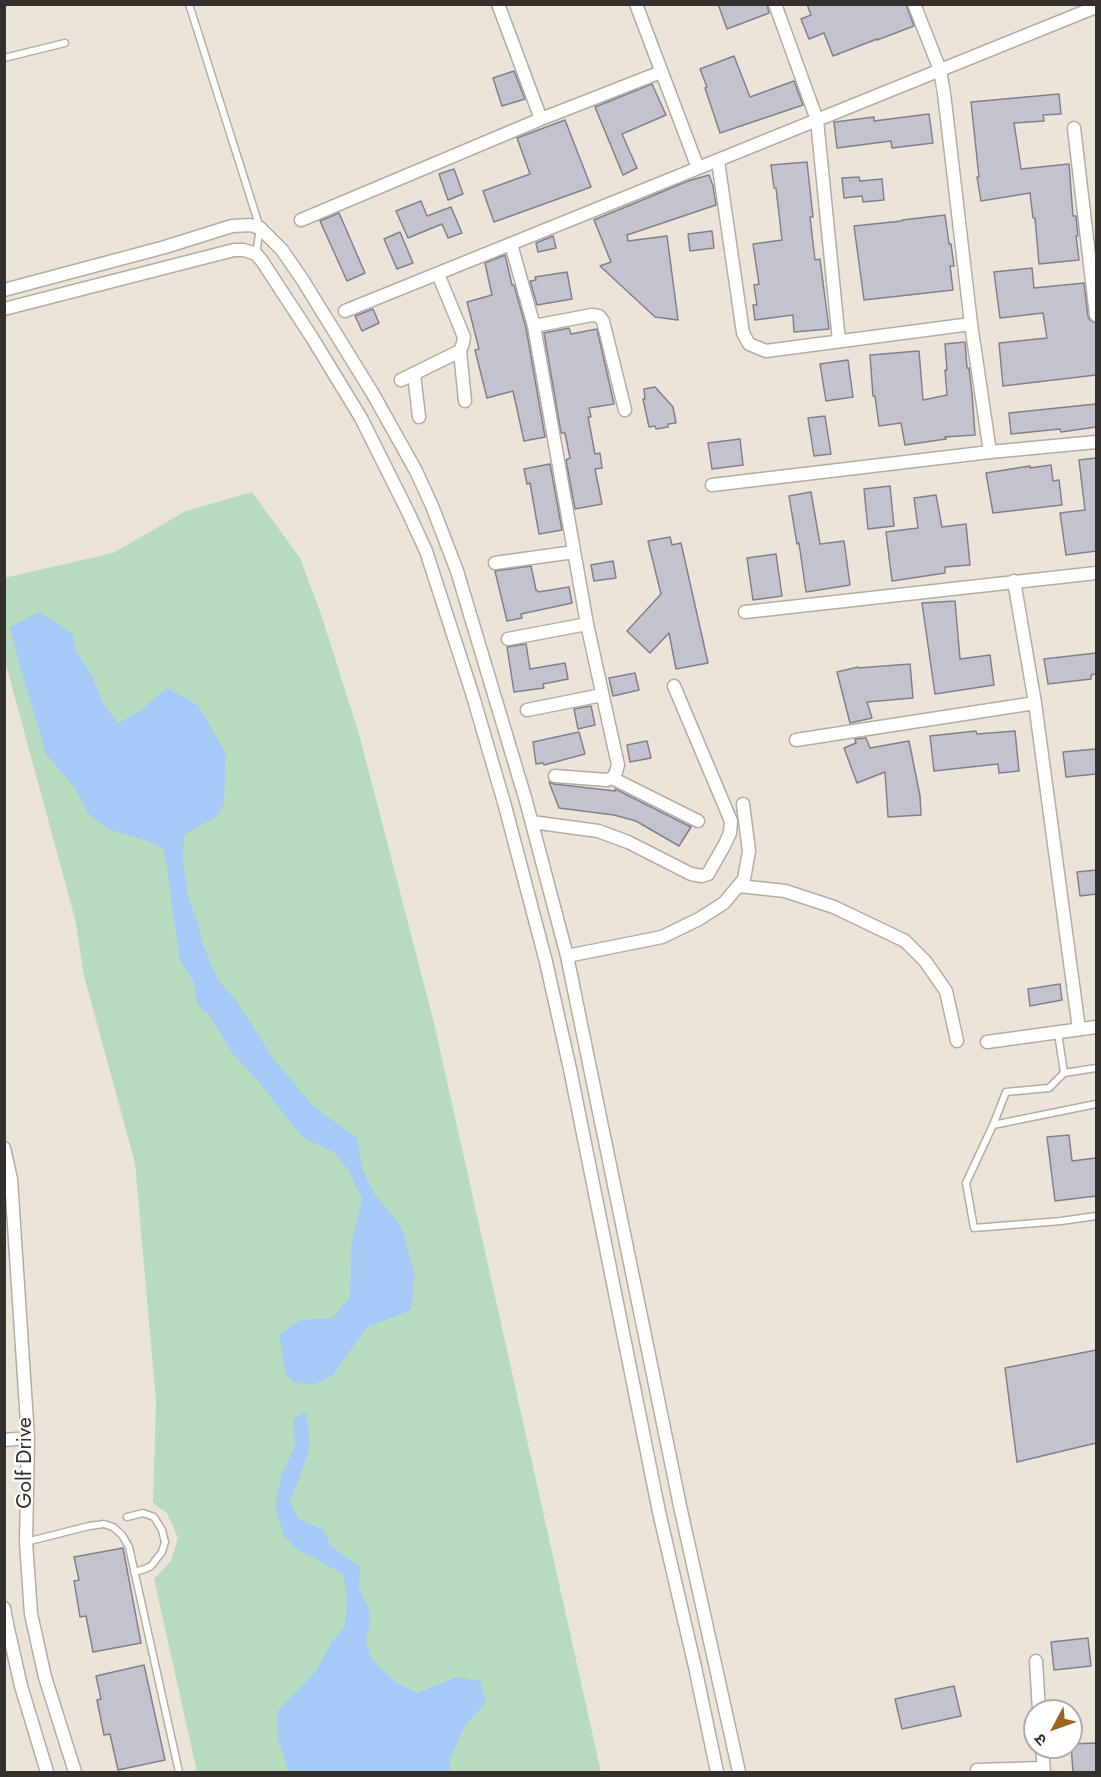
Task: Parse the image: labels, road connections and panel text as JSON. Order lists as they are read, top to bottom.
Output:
{
  "streets": {
    "street": ["Golf Drive"]
  },
  "north": "bottom left"
}
